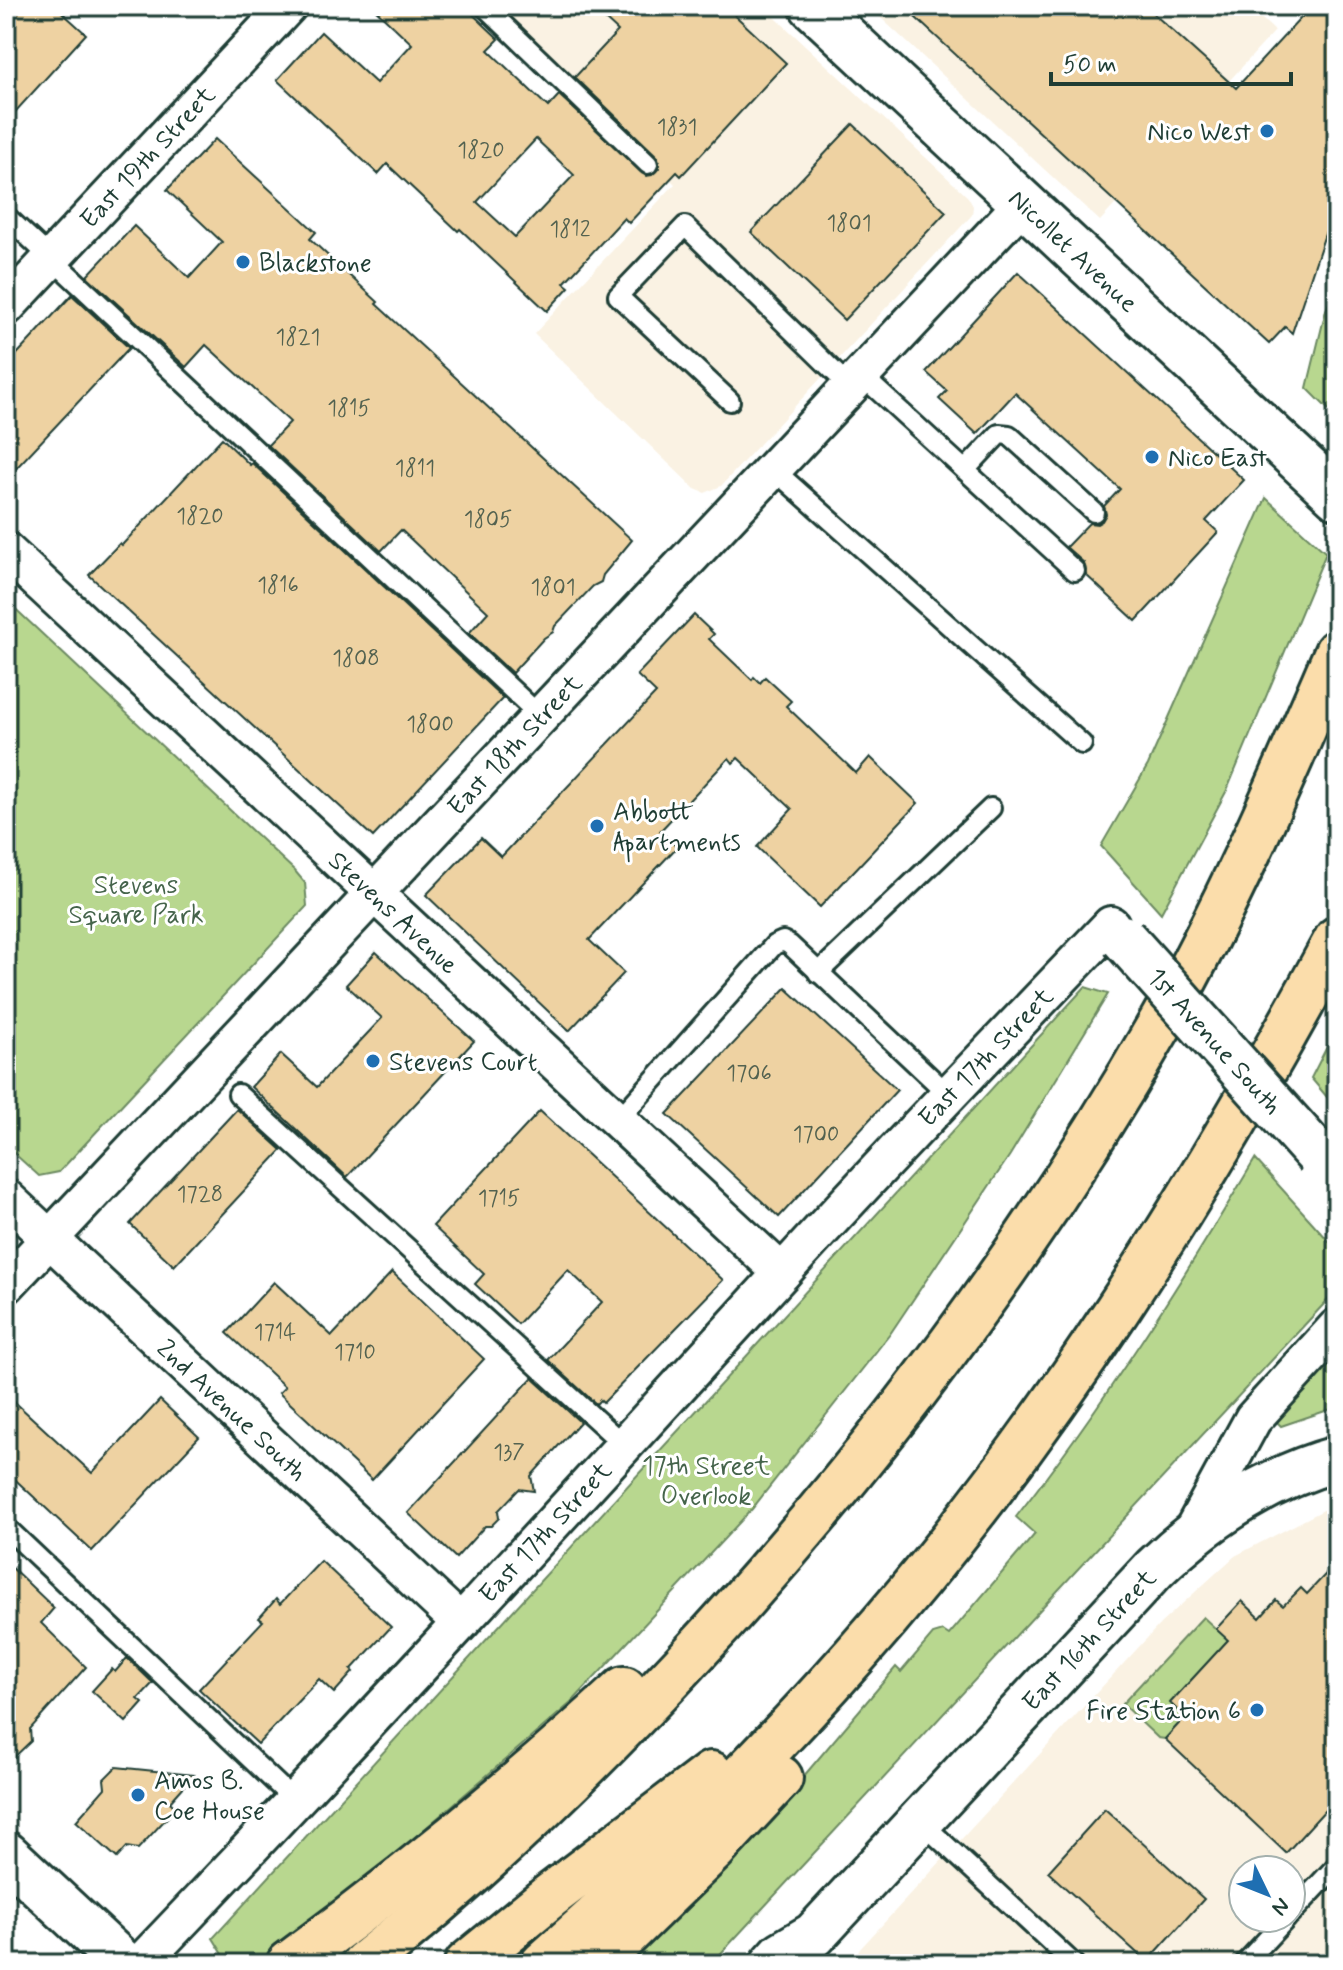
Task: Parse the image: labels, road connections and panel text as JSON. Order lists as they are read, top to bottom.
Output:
{
  "streets": {
    "street": [
      "East 19th Street",
      "Nicollet Avenue",
      "East 18th Street",
      "Stevens Avenue",
      "1st Avenue South",
      "East 17th Street",
      "2nd Avenue South",
      "East 16th Street"
    ]
  },
  "crossings": [
    ["Nicollet Avenue", "East 18th Street"],
    ["East 18th Street", "Stevens Avenue"],
    ["East 18th Street", "2nd Avenue South"],
    ["Stevens Avenue", "East 17th Street"],
    ["1st Avenue South", "East 17th Street"],
    ["East 17th Street", "2nd Avenue South"]
  ],
  "parks": ["Stevens Square Park", "17th Street Overlook"],
  "places": [
    "Nico West",
    "Blackstone",
    "Nico East",
    "Abbott Apartments",
    "Stevens Court",
    "Fire Station 6",
    "Amos B. Coe House"
  ],
  "house_numbers": [
    "1831",
    "1820",
    "1801",
    "1812",
    "1821",
    "1815",
    "1811",
    "1820",
    "1805",
    "1816",
    "1801",
    "1808",
    "1800",
    "1706",
    "1700",
    "1728",
    "1715",
    "1714",
    "1710",
    "137"
  ],
  "scale_bar": "50 m",
  "north": "bottom right"
}
